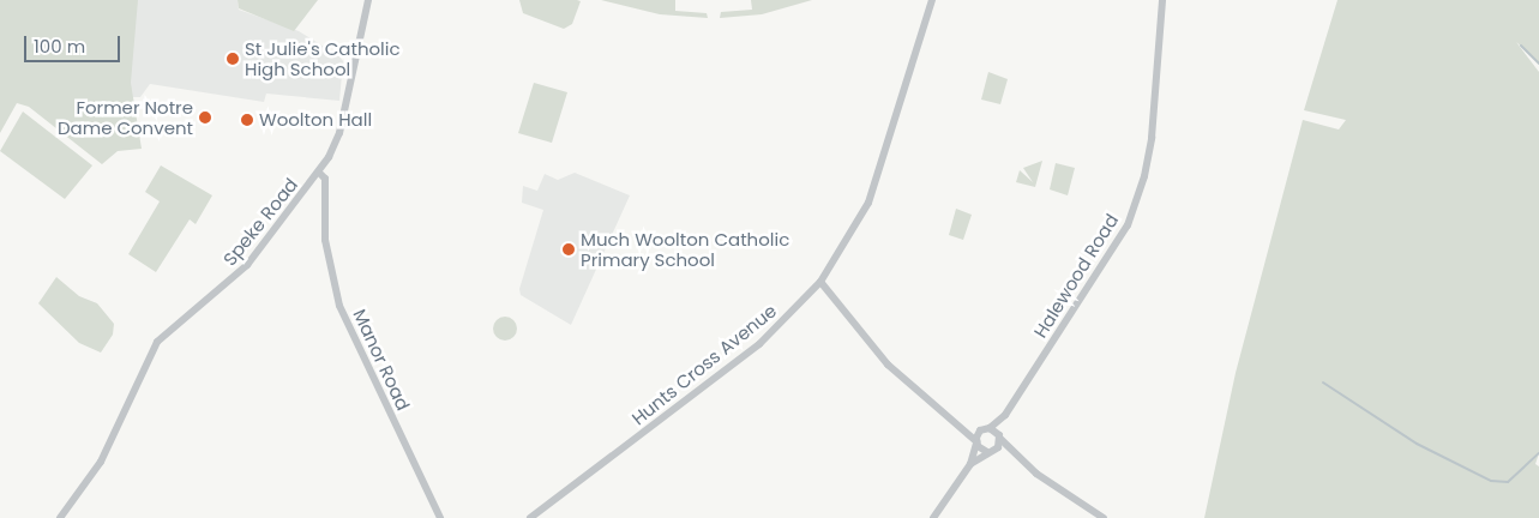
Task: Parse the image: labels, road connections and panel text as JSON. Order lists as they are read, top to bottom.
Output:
{
  "streets": {
    "street": [
      "Speke Road",
      "Halewood Road",
      "Manor Road",
      "Hunts Cross Avenue"
    ]
  },
  "crossings": [
    ["Speke Road", "Manor Road"]
  ],
  "places": [
    "St Julie's Catholic High School",
    "Former Notre Dame Convent",
    "Woolton Hall",
    "Much Woolton Catholic Primary School"
  ],
  "scale_bar": "100 m"
}
